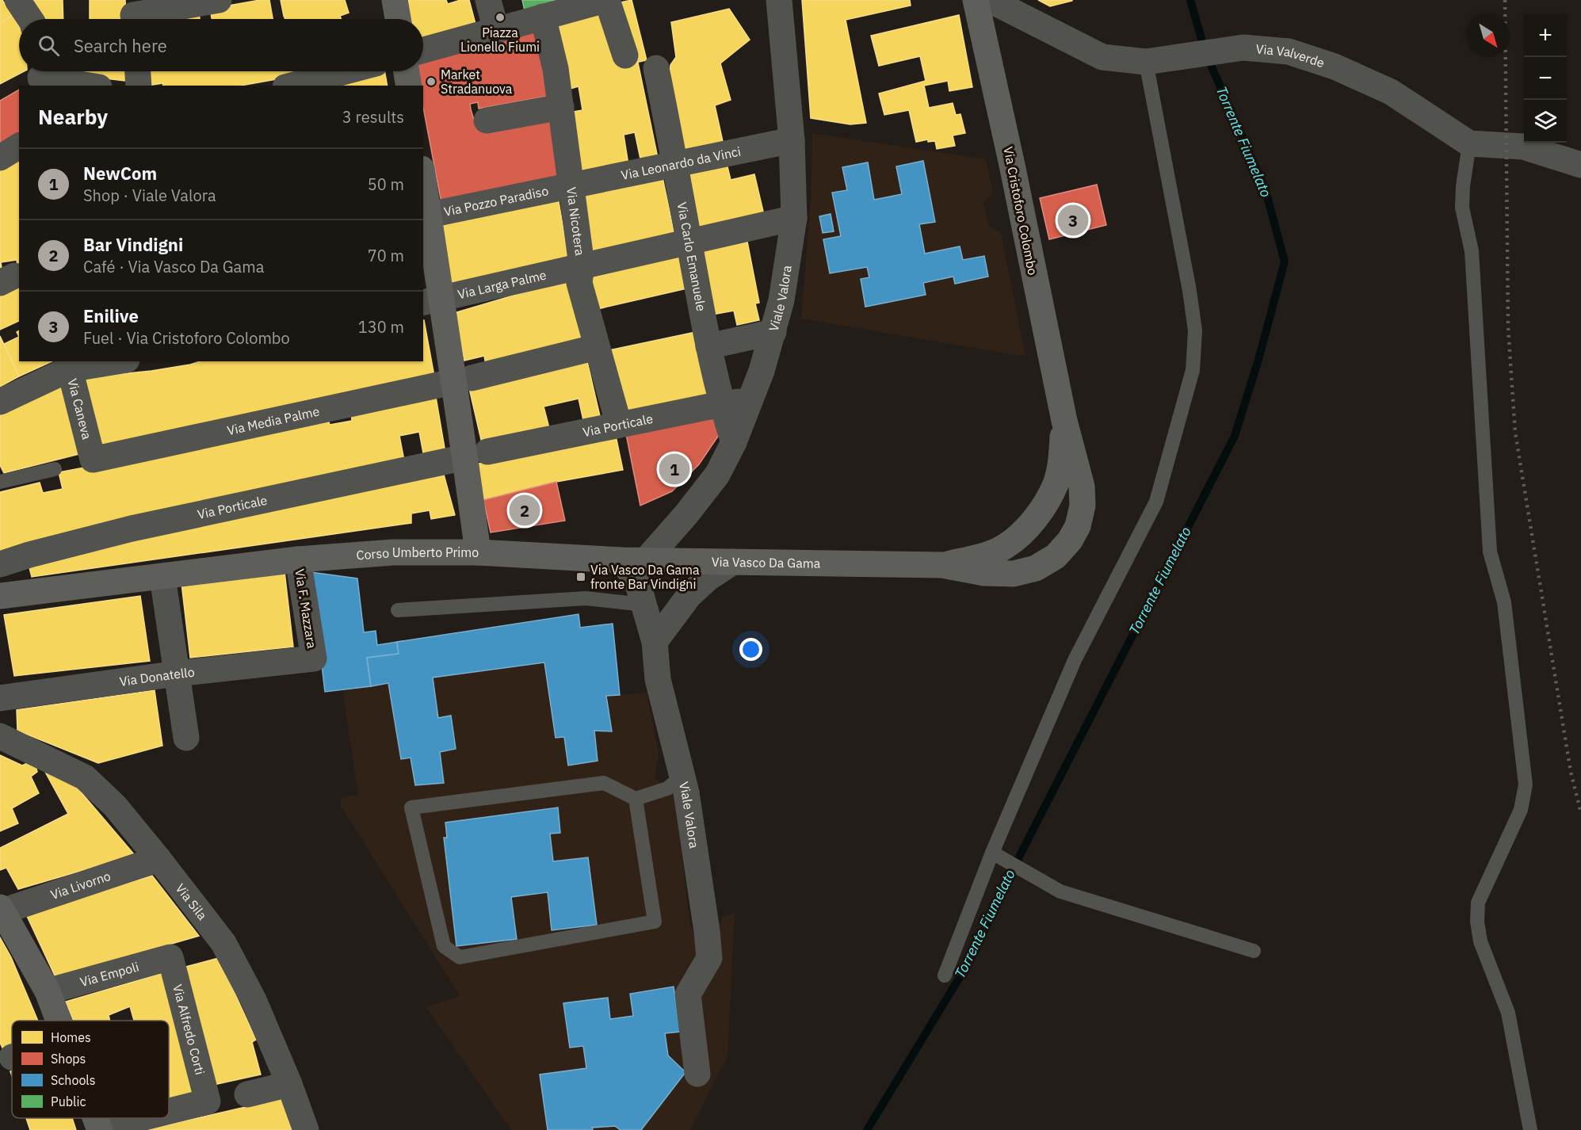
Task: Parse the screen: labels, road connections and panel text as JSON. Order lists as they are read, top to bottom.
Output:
{
  "streets": {
    "main road": ["Via Cristoforo Colombo", "Corso Umberto Primo", "Via Vasco Da Gama"],
    "street": [
      "Via Valverde",
      "Via Leonardo da Vinci",
      "Via Pozzo Paradiso",
      "Via Nicotera",
      "Via Carlo Emanuele",
      "Via Larga Palme",
      "Viale Valora",
      "Via Caneva",
      "Via Media Palme",
      "Via Porticale",
      "Via F. Mazzara",
      "Via Donatello",
      "Via Livorno",
      "Via Sila",
      "Via Empoli",
      "Via Alfredo Corti"
    ]
  },
  "crossings": [
    ["Via Leonardo da Vinci", "Via Pozzo Paradiso"],
    ["Via Leonardo da Vinci", "Via Nicotera"],
    ["Via Leonardo da Vinci", "Via Carlo Emanuele"],
    ["Via Leonardo da Vinci", "Viale Valora"],
    ["Via Pozzo Paradiso", "Via Nicotera"],
    ["Via Pozzo Paradiso", "Corso Umberto Primo"],
    ["Via Nicotera", "Via Larga Palme"],
    ["Via Nicotera", "Via Media Palme"],
    ["Via Nicotera", "Via Porticale"],
    ["Via Carlo Emanuele", "Via Larga Palme"],
    ["Via Carlo Emanuele", "Viale Valora"],
    ["Via Carlo Emanuele", "Via Porticale"],
    ["Via Larga Palme", "Viale Valora"],
    ["Via Larga Palme", "Corso Umberto Primo"],
    ["Viale Valora", "Via Porticale"],
    ["Viale Valora", "Via Vasco Da Gama"],
    ["Via Caneva", "Via Media Palme"],
    ["Via Media Palme", "Corso Umberto Primo"],
    ["Via Porticale", "Corso Umberto Primo"],
    ["Corso Umberto Primo", "Via Vasco Da Gama"],
    ["Corso Umberto Primo", "Via F. Mazzara"],
    ["Via F. Mazzara", "Via Donatello"],
    ["Via Livorno", "Via Sila"],
    ["Via Empoli", "Via Alfredo Corti"]
  ],
  "water": ["Torrente Fiumelato"],
  "places": {
    "other": ["Piazza Lionello Fiumi", "Market Stradanuova"],
    "transit": ["Via Vasco Da Gama fronte Bar Vindigni"]
  },
  "legend": [
    "Homes",
    "Shops",
    "Schools",
    "Public"
  ],
  "north": "bottom right",
  "page": {
    "map_buttons": ["+", "−"],
    "search": "Search here",
    "heading": ["Nearby", "3 results"],
    "list": [
      {
        "mark": "1",
        "name": "NewCom",
        "note": "Shop · Viale Valora",
        "value": "50 m"
      },
      {
        "mark": "2",
        "name": "Bar Vindigni",
        "note": "Café · Via Vasco Da Gama",
        "value": "70 m"
      },
      {
        "mark": "3",
        "name": "Enilive",
        "note": "Fuel · Via Cristoforo Colombo",
        "value": "130 m"
      }
    ],
    "pins": ["3", "1", "2"]
  }
}
